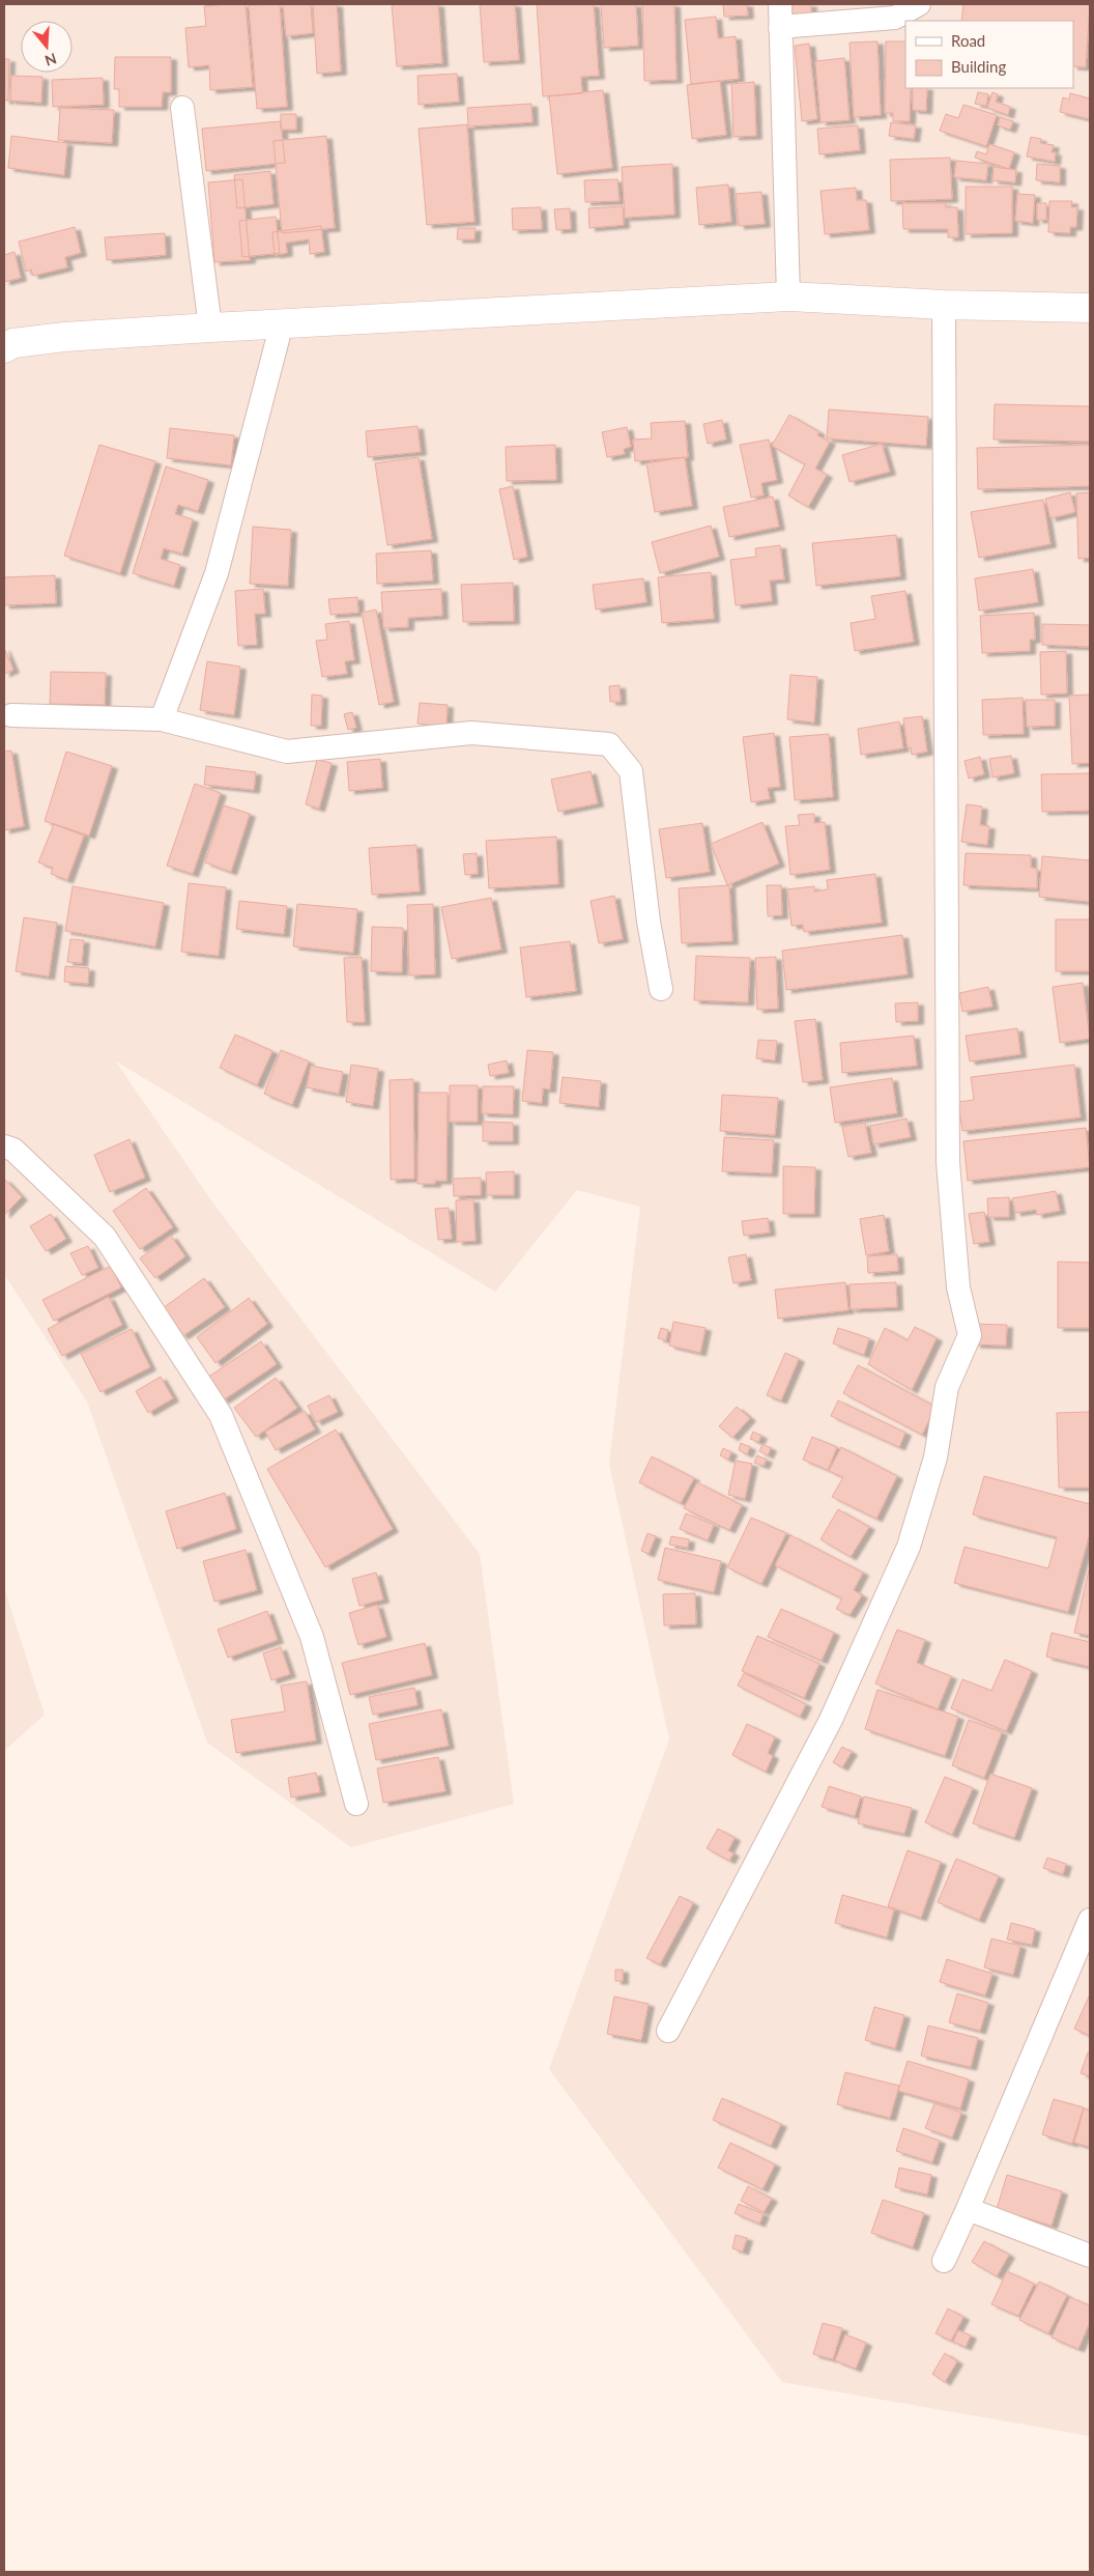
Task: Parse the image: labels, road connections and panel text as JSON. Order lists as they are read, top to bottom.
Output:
{
  "legend": ["Road", "Building"],
  "north": "bottom"
}
